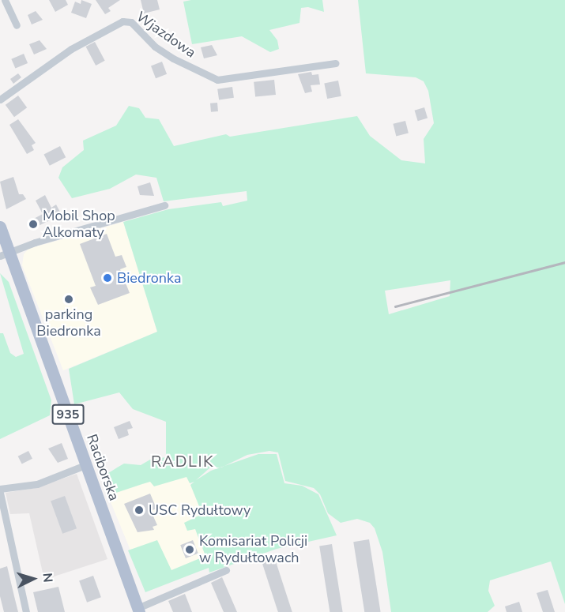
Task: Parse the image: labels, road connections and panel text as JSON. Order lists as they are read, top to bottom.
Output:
{
  "streets": {
    "main road": ["935", "Raciborska"],
    "street": ["Wjazdowa"]
  },
  "districts": ["RADLIK"],
  "places": [
    "Mobil Shop Alkomaty",
    "Biedronka",
    "parking Biedronka",
    "USC Rydułtowy",
    "Komisariat Policji w Rydułtowach"
  ],
  "north": "right"
}
